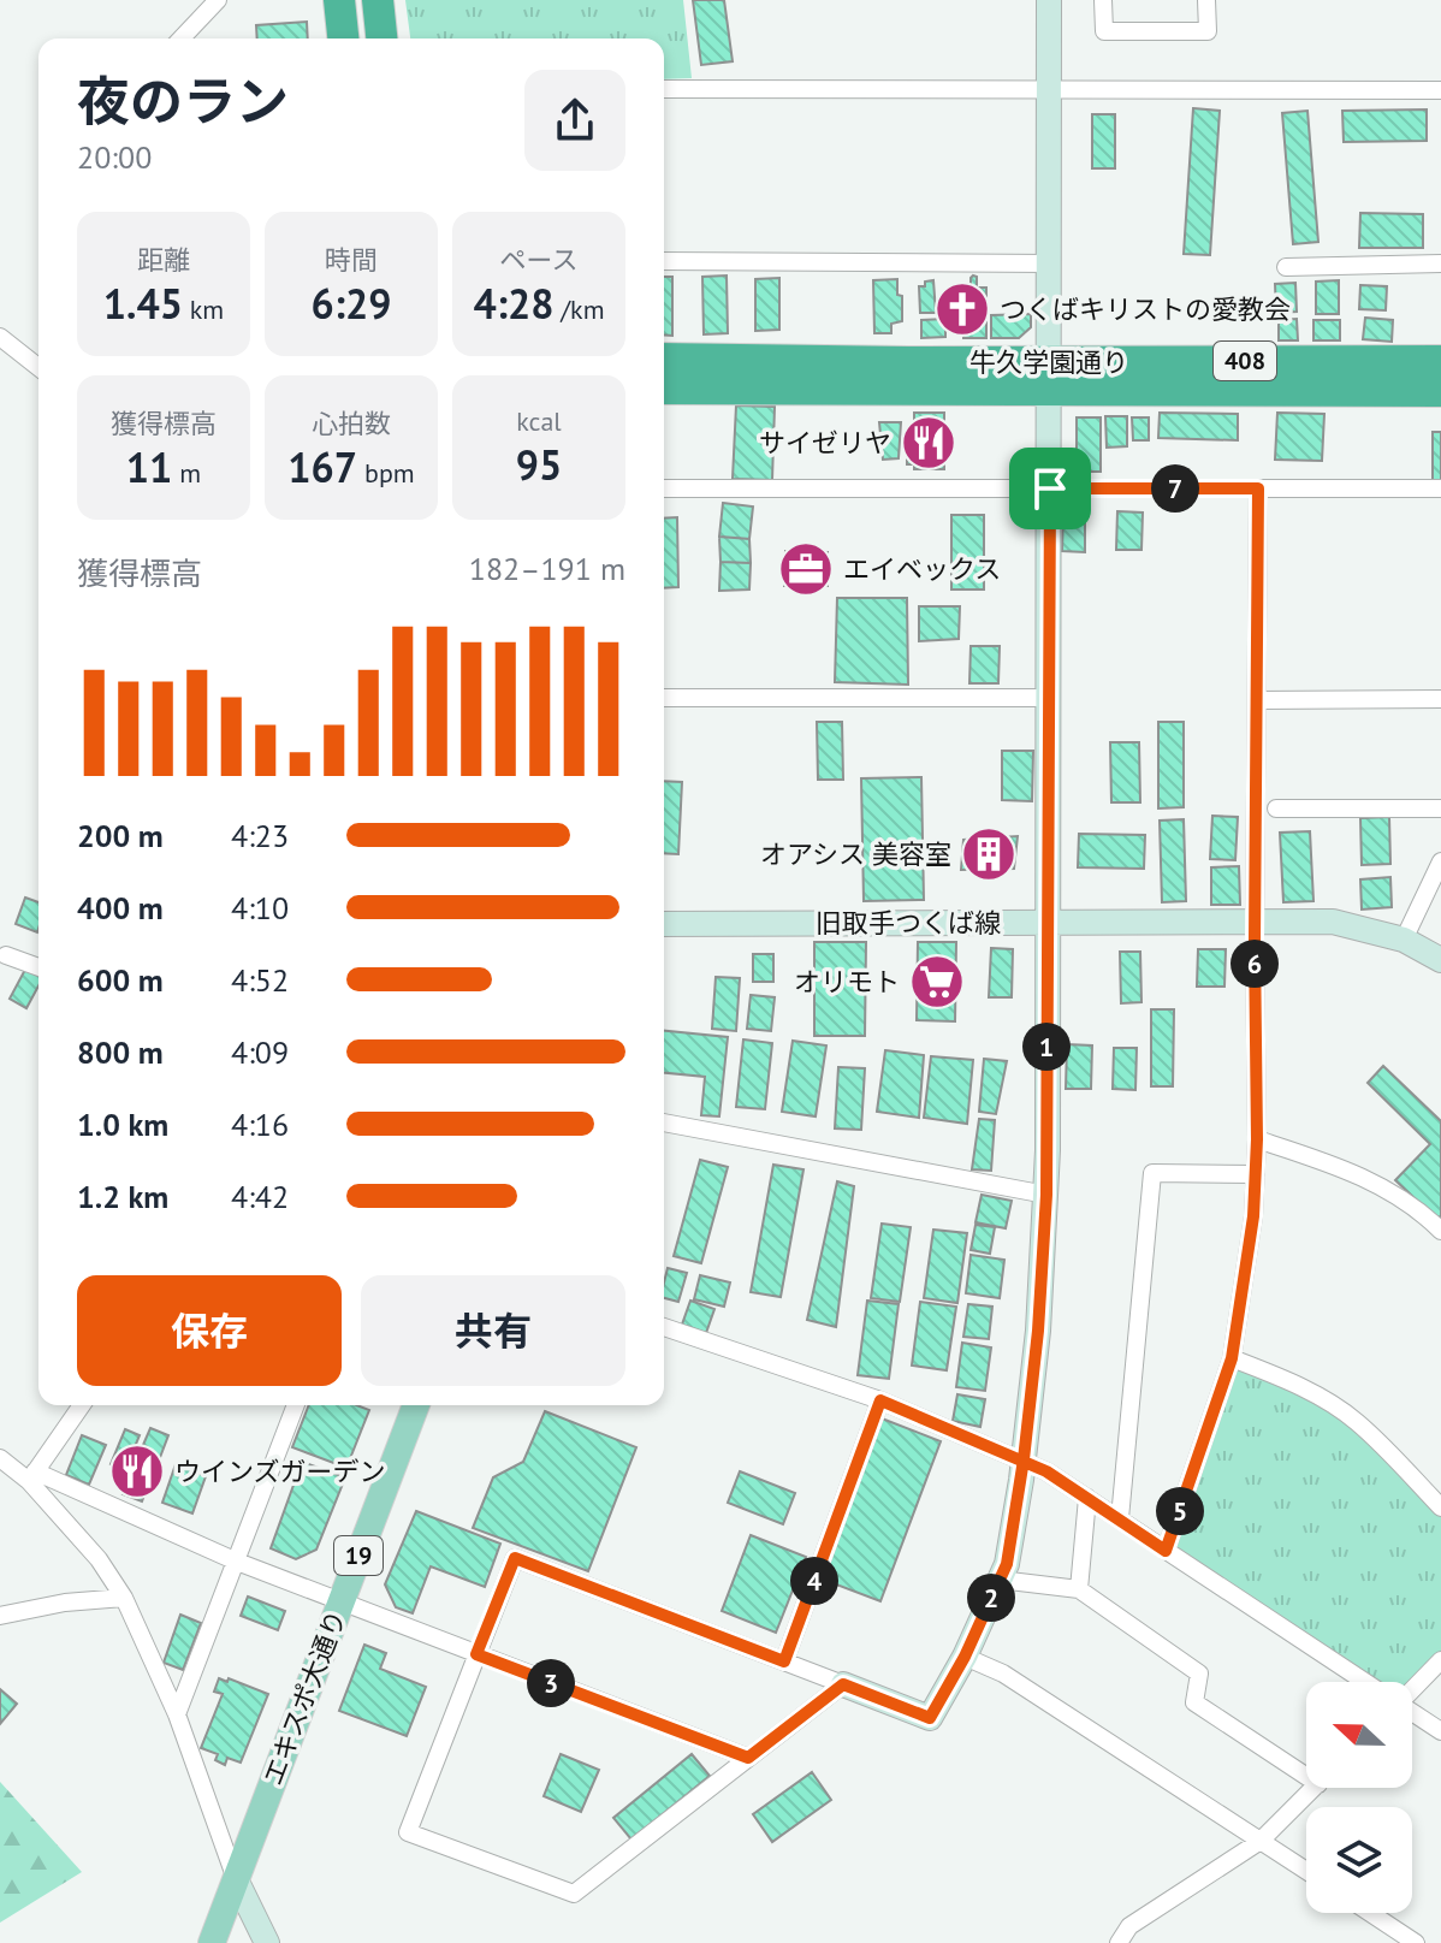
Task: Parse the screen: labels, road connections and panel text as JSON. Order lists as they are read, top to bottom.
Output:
{
  "streets": {
    "highway": ["408", "牛久学園通り"],
    "main road": ["19", "エキスポ大通り"],
    "street": ["旧取手つくば線"]
  },
  "places": {
    "church": ["つくばキリストの愛教会"],
    "restaurant": ["サイゼリヤ", "ウインズガーデン"],
    "office": ["エイベックス"],
    "building": ["オアシス 美容室"],
    "supermarket": ["オリモト"]
  },
  "north": "left",
  "page": {
    "heading": ["夜のラン", "20:00"],
    "stats": [
      ["距離", "1.45 km"],
      ["時間", "6:29"],
      ["ペース", "4:28 /km"],
      ["獲得標高", "11 m"],
      ["心拍数", "167 bpm"],
      ["kcal", "95"]
    ],
    "pins": [
      "7",
      "6",
      "1",
      "5",
      "4",
      "2",
      "3"
    ],
    "chart": ["獲得標高", "182–191 m"],
    "list": [
      {
        "name": "200 m",
        "note": "4:23"
      },
      {
        "name": "400 m",
        "note": "4:10"
      },
      {
        "name": "600 m",
        "note": "4:52"
      },
      {
        "name": "800 m",
        "note": "4:09"
      },
      {
        "name": "1.0 km",
        "note": "4:16"
      },
      {
        "name": "1.2 km",
        "note": "4:42"
      }
    ],
    "buttons": ["保存", "共有"]
  }
}
